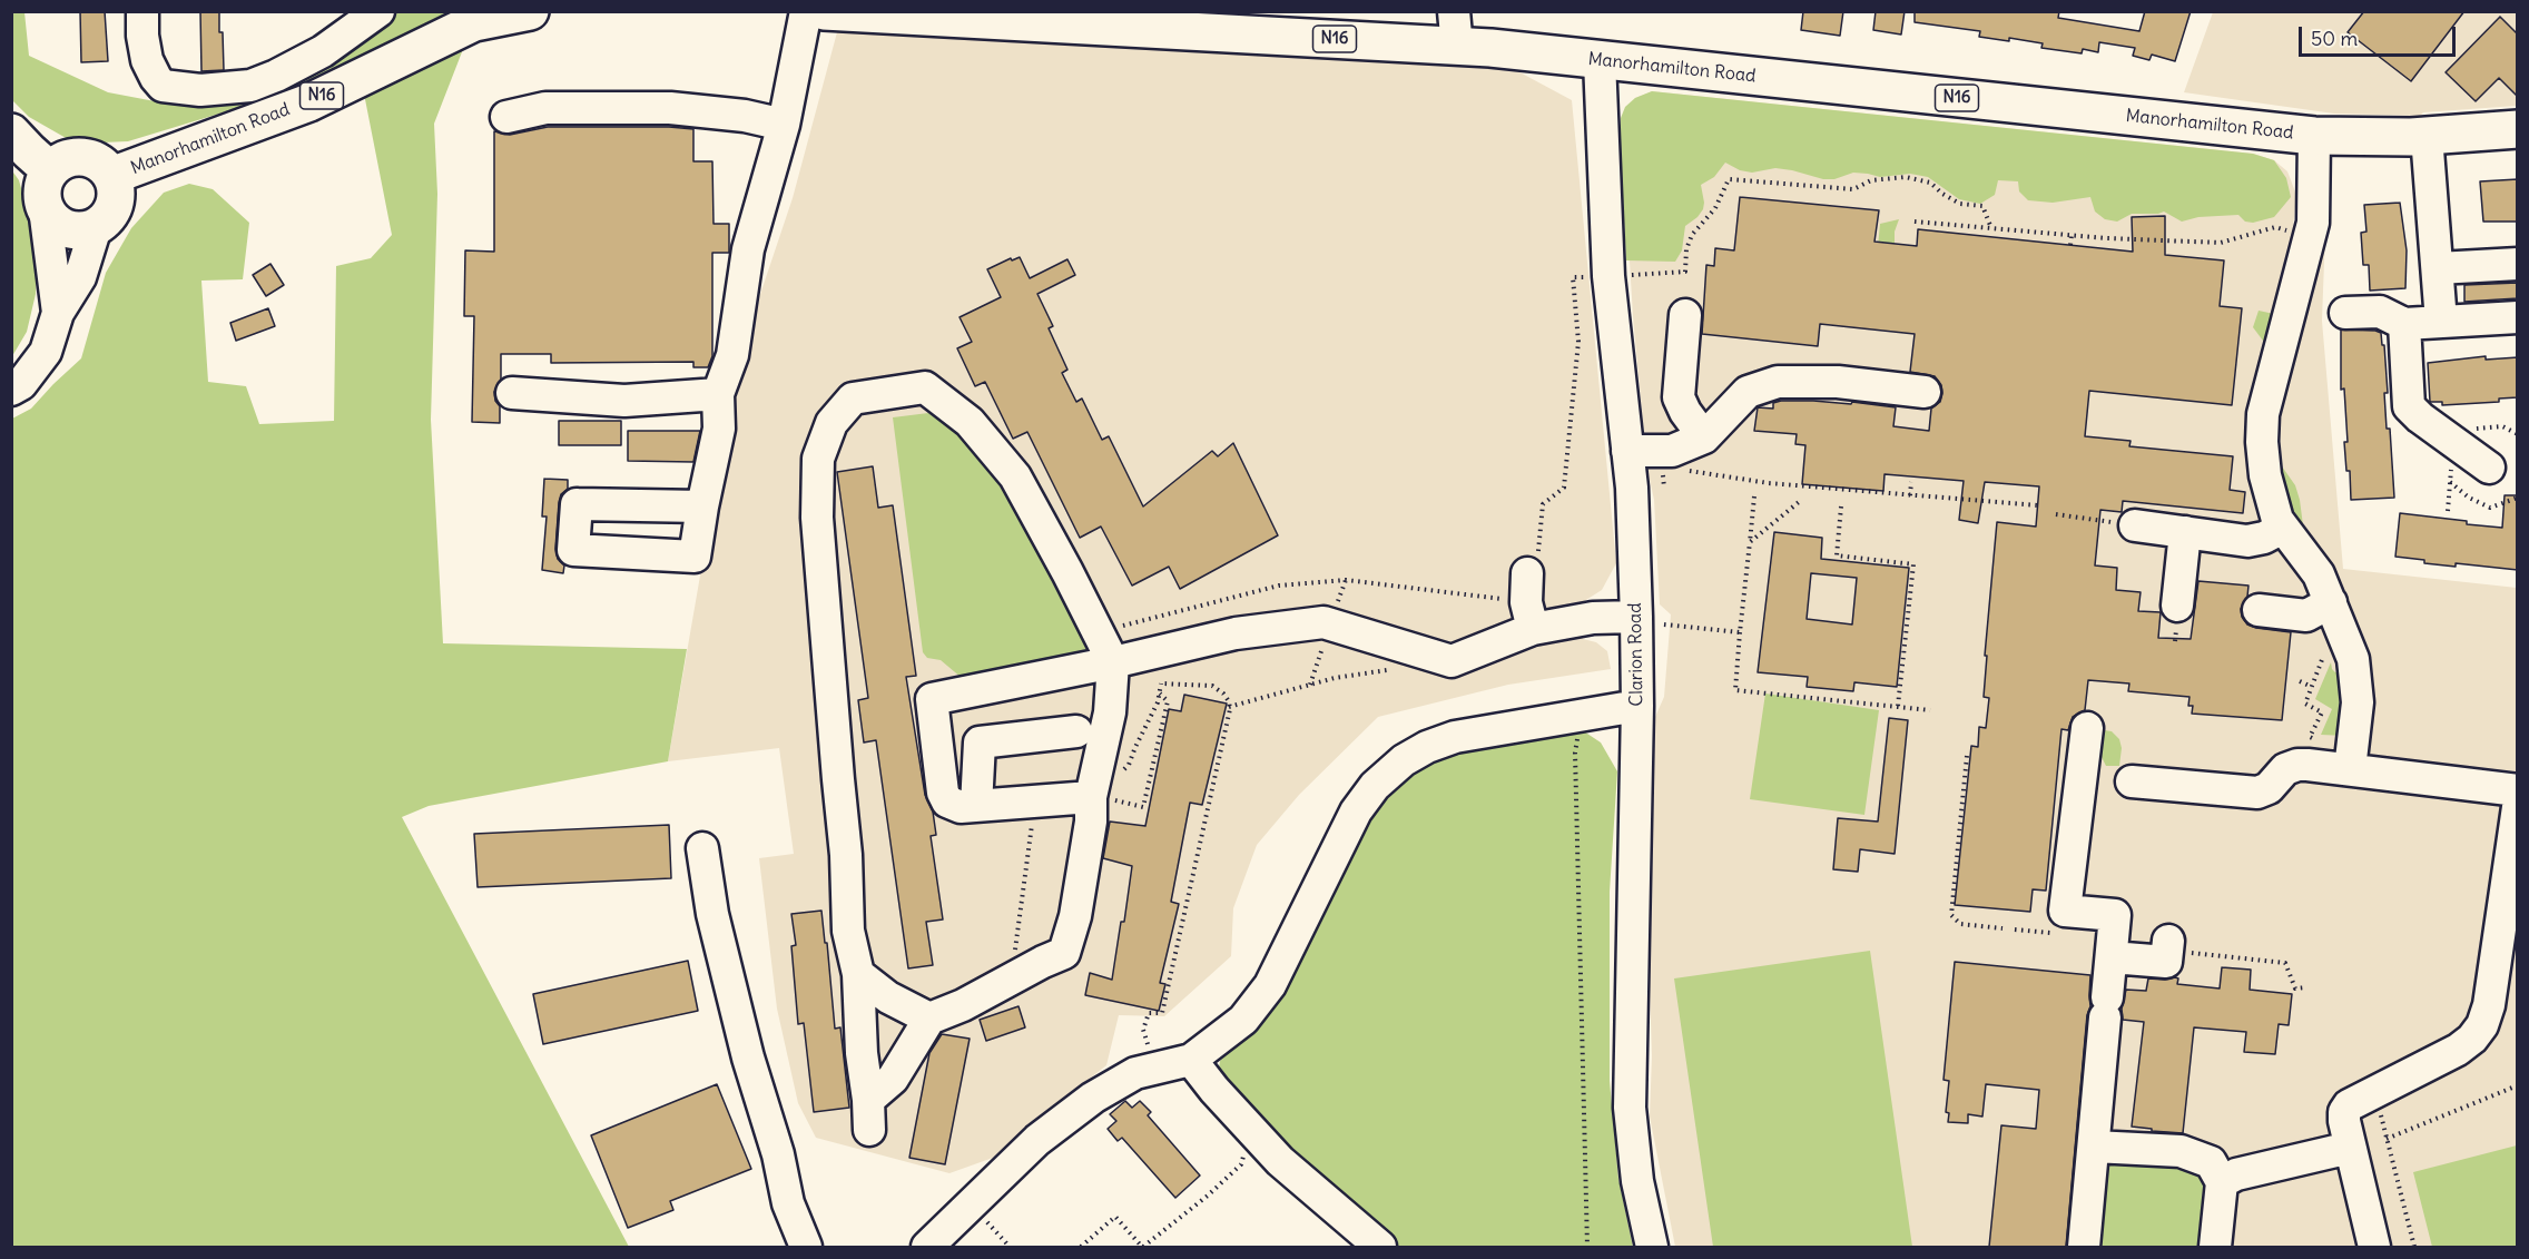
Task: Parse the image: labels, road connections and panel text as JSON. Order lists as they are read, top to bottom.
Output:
{
  "streets": {
    "highway": ["N16", "Manorhamilton Road"],
    "street": ["Clarion Road"]
  },
  "crossings": [
    ["Manorhamilton Road", "Clarion Road"]
  ],
  "scale_bar": "50 m"
}
